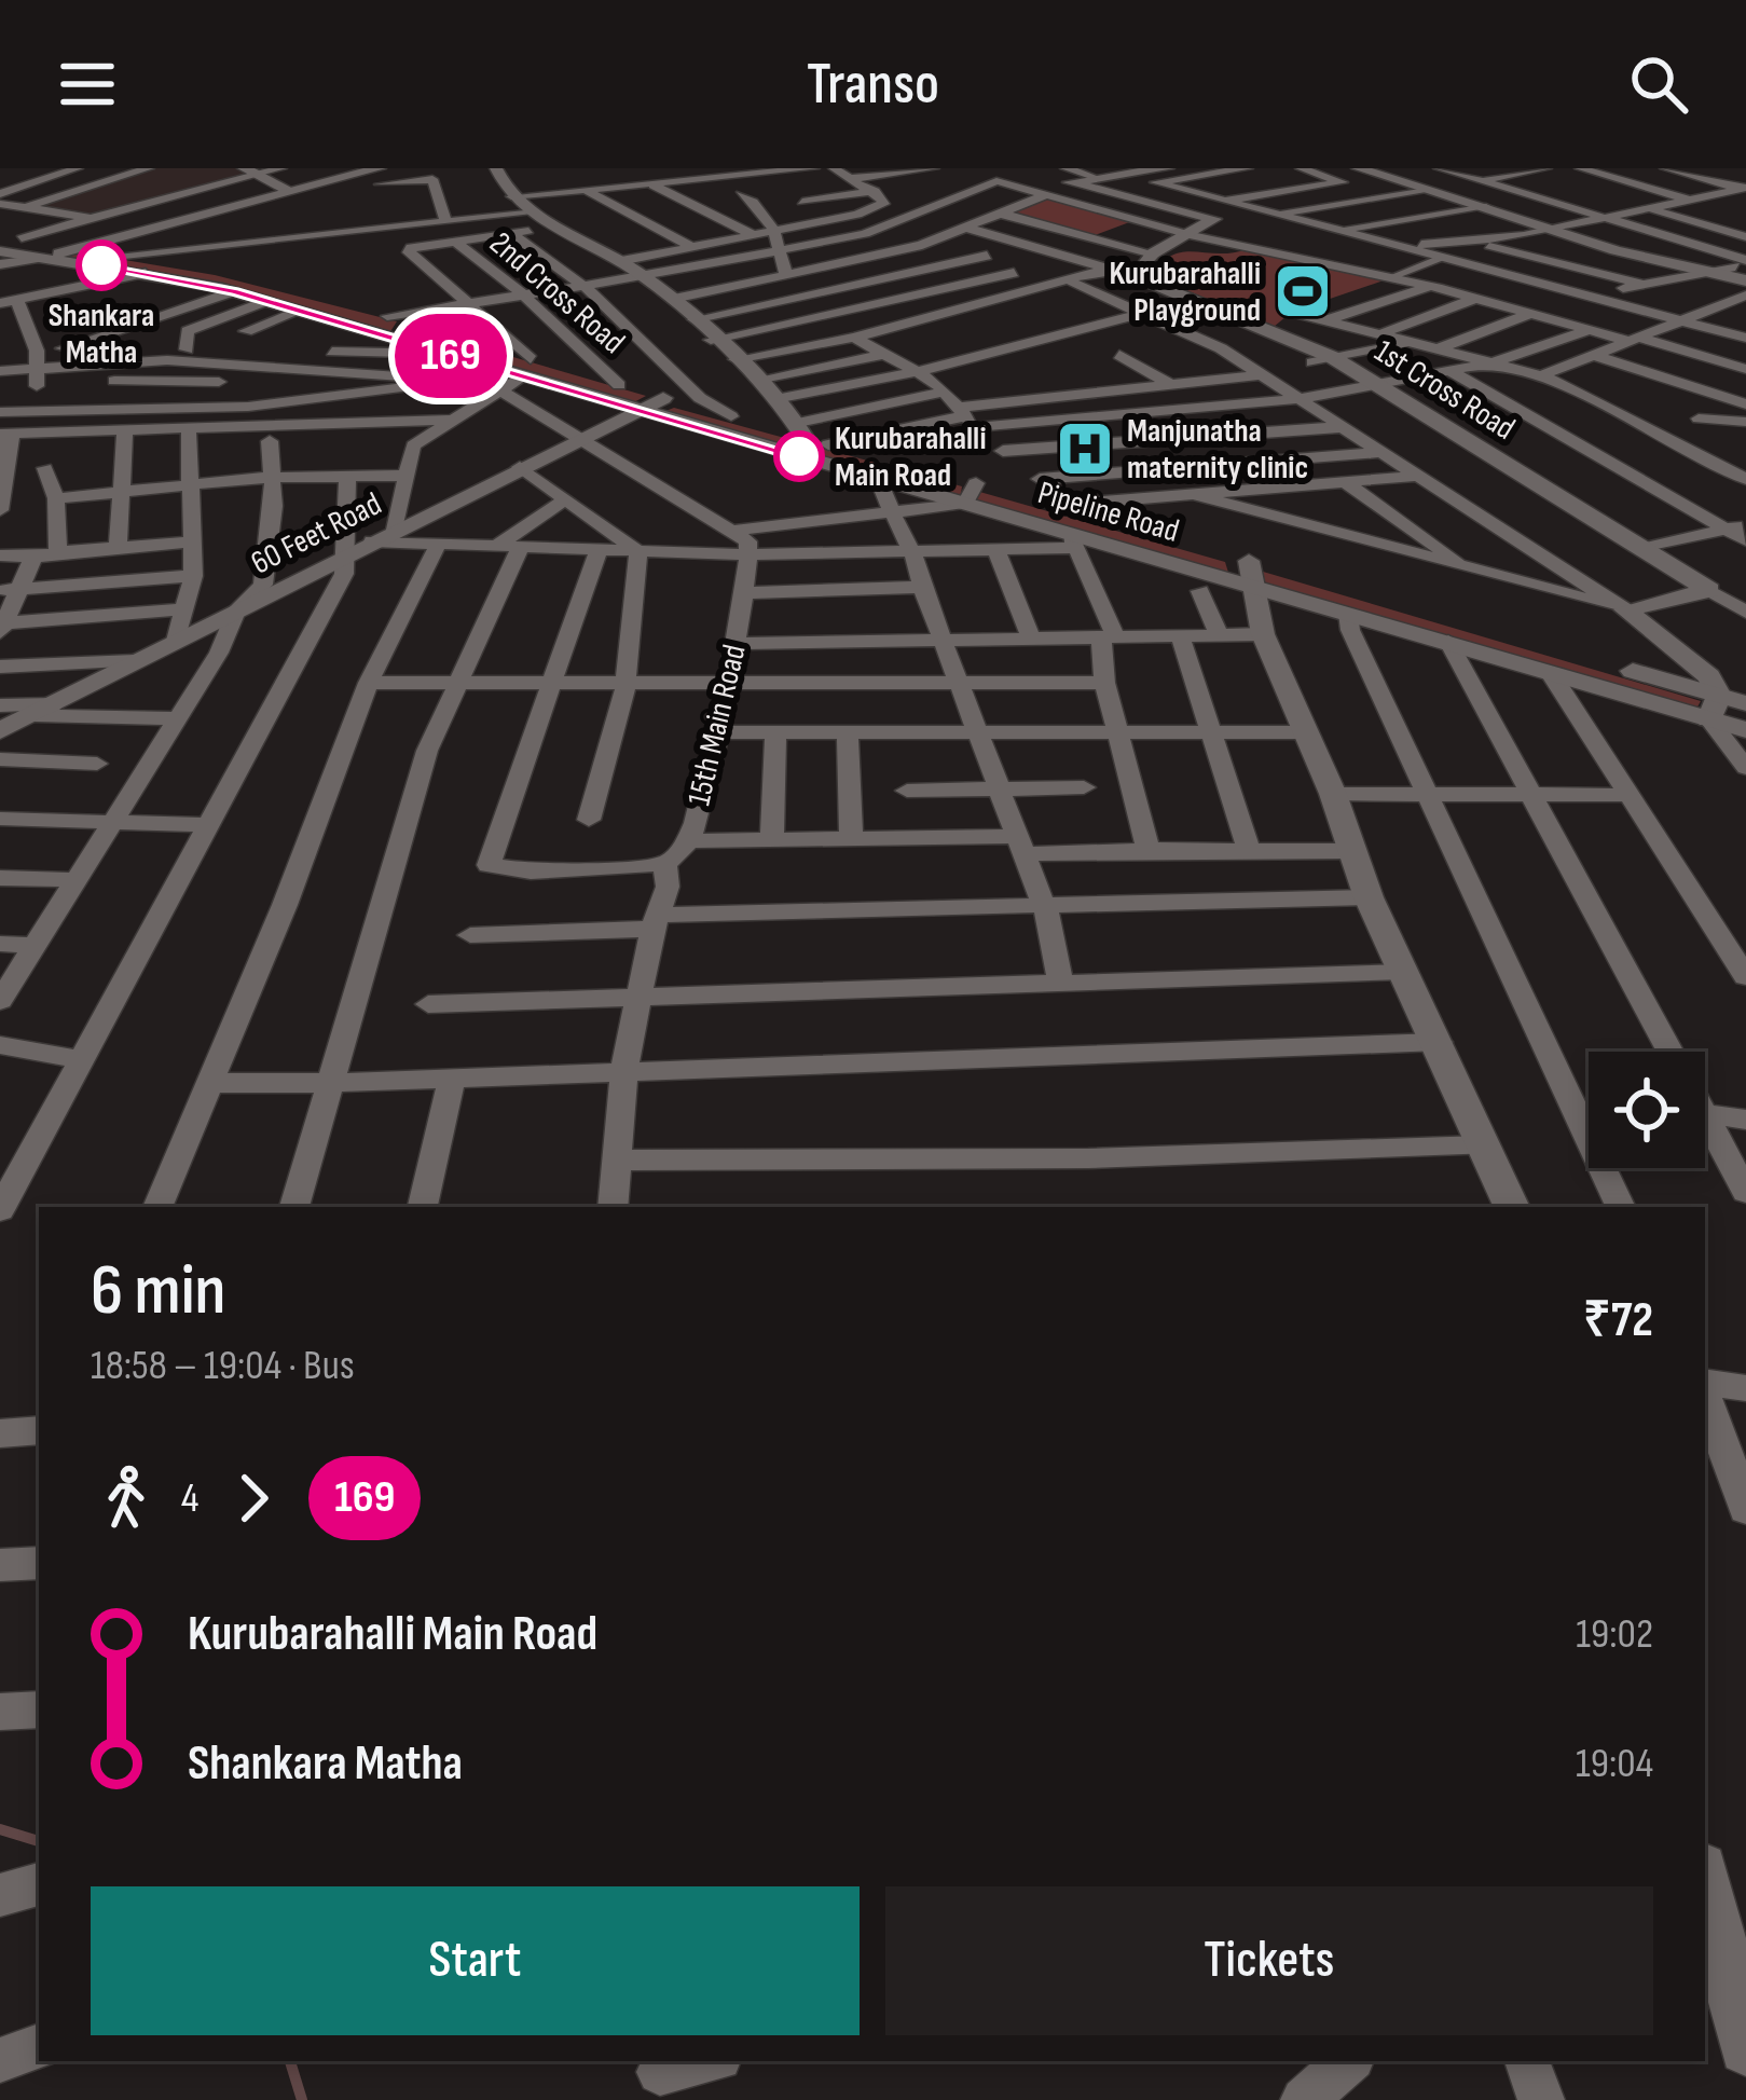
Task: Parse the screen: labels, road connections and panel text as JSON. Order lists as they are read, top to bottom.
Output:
{
  "streets": {
    "street": [
      "2nd Cross Road",
      "1st Cross Road",
      "Pipeline Road",
      "60 Feet Road",
      "15th Main Road"
    ]
  },
  "crossings": [
    ["2nd Cross Road", "Pipeline Road"],
    ["Pipeline Road", "60 Feet Road"]
  ],
  "places": {
    "other": ["Shankara Matha", "Kurubarahalli Main Road"],
    "sports": ["Kurubarahalli Playground"],
    "hospital": ["Manjunatha maternity clinic"]
  },
  "lines": ["bus line 169"],
  "page": {
    "header": "Transo",
    "on_map": "169",
    "heading": ["6 min", "18:58 – 19:04 · Bus", "₹72"],
    "legs": ["4", "169"],
    "list": [
      {
        "name": "Kurubarahalli Main Road",
        "value": "19:02"
      },
      {
        "name": "Shankara Matha",
        "value": "19:04"
      }
    ],
    "buttons": ["Start", "Tickets"]
  }
}
